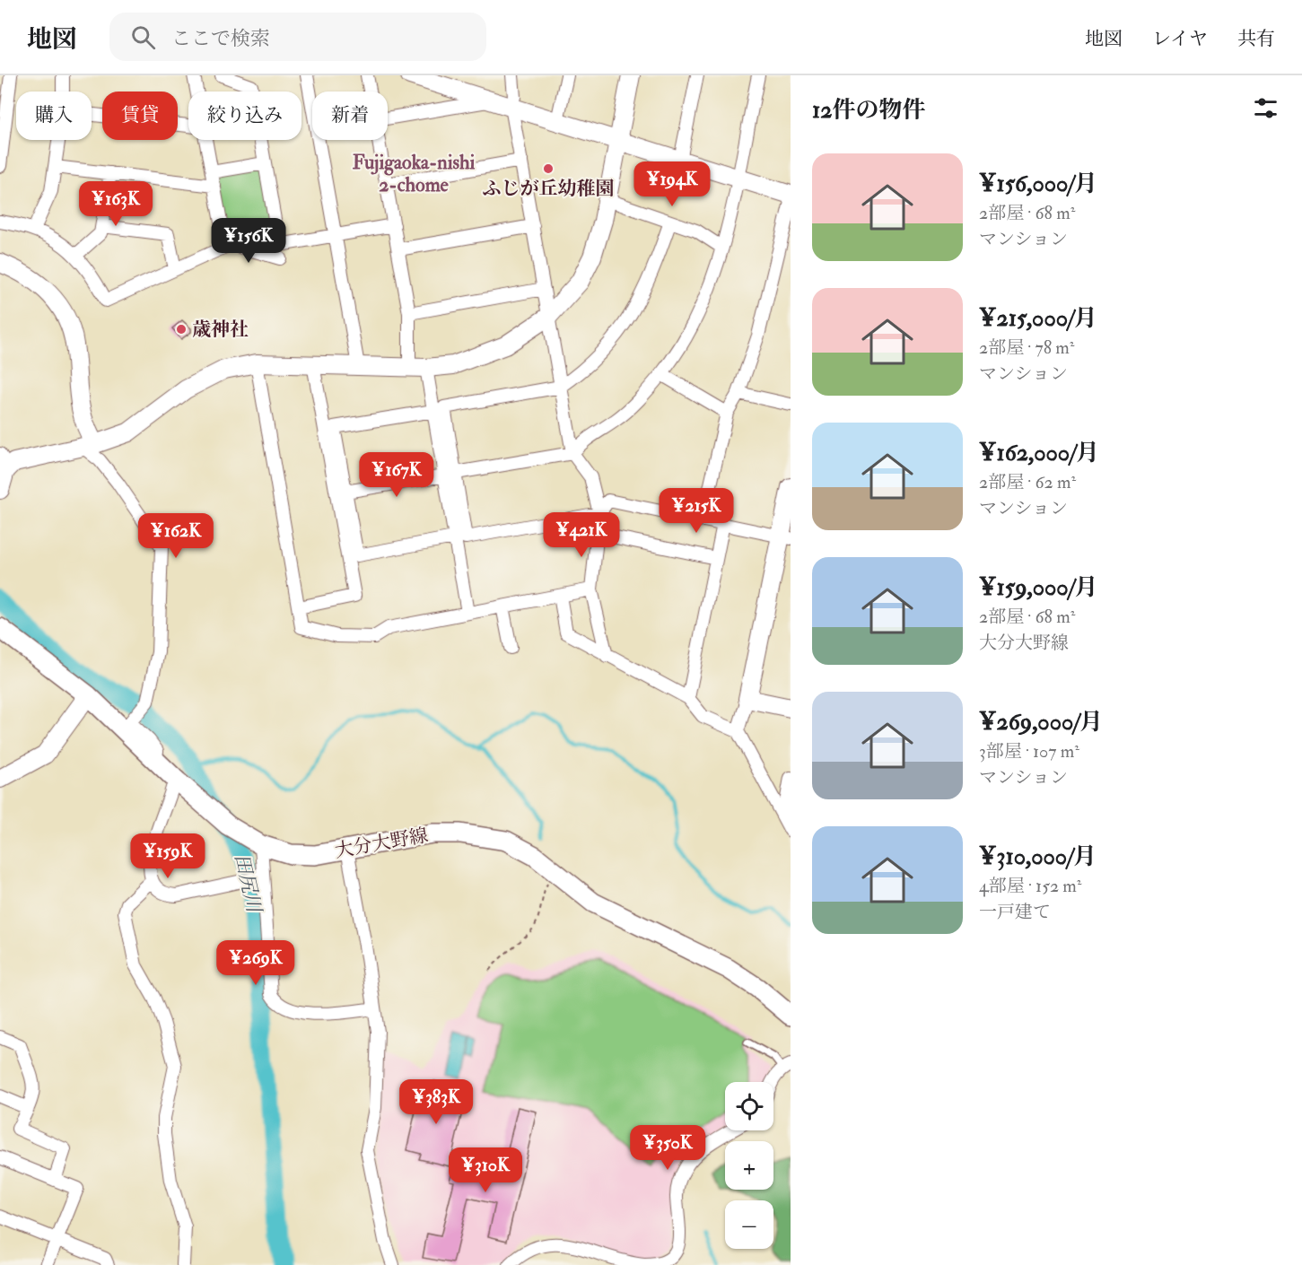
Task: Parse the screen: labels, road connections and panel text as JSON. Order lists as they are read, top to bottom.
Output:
{
  "streets": {
    "main road": ["大分大野線"]
  },
  "districts": ["Fujigaoka-nishi 2-chome"],
  "water": ["田尻川"],
  "places": ["ふじが丘幼稚園", "歳神社"],
  "page": {
    "header": "地図",
    "search": "ここで検索",
    "nav": ["地図", "レイヤ", "共有"],
    "heading": "12件の物件",
    "chip": [
      "購入",
      "賃貸",
      "絞り込み",
      "新着"
    ],
    "list": [
      {
        "name": "¥156,000/月",
        "note": "2部屋 · 68 m² · マンション"
      },
      {
        "name": "¥215,000/月",
        "note": "2部屋 · 78 m² · マンション"
      },
      {
        "name": "¥162,000/月",
        "note": "2部屋 · 62 m² · マンション"
      },
      {
        "name": "¥159,000/月",
        "note": "2部屋 · 68 m² · 大分大野線"
      },
      {
        "name": "¥269,000/月",
        "note": "3部屋 · 107 m² · マンション"
      },
      {
        "name": "¥310,000/月",
        "note": "4部屋 · 152 m² · 一戸建て"
      }
    ],
    "price": [
      "¥194K",
      "¥163K",
      "¥156K",
      "¥167K",
      "¥215K",
      "¥421K",
      "¥162K",
      "¥159K",
      "¥269K",
      "¥383K",
      "¥350K",
      "¥310K"
    ],
    "map_buttons": ["+", "−"]
  }
}
